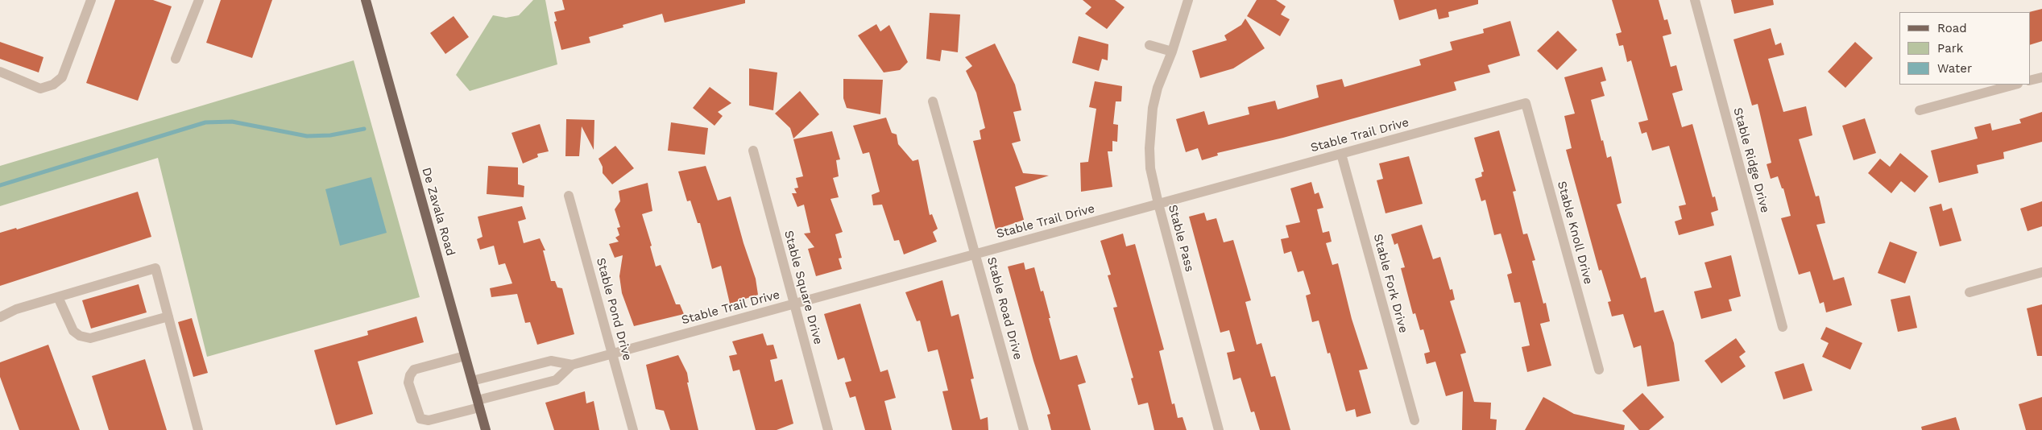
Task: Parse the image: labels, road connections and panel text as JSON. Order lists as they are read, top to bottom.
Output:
{
  "streets": {
    "main road": ["De Zavala Road"],
    "street": [
      "Stable Trail Drive",
      "Stable Ridge Drive",
      "Stable Knoll Drive",
      "Stable Pass",
      "Stable Fork Drive",
      "Stable Square Drive",
      "Stable Road Drive",
      "Stable Pond Drive"
    ]
  },
  "crossings": [
    ["Stable Trail Drive", "De Zavala Road"],
    ["Stable Trail Drive", "Stable Knoll Drive"],
    ["Stable Trail Drive", "Stable Pass"],
    ["Stable Trail Drive", "Stable Fork Drive"],
    ["Stable Trail Drive", "Stable Square Drive"],
    ["Stable Trail Drive", "Stable Road Drive"],
    ["Stable Trail Drive", "Stable Pond Drive"]
  ],
  "legend": ["Road", "Park", "Water"]
}
